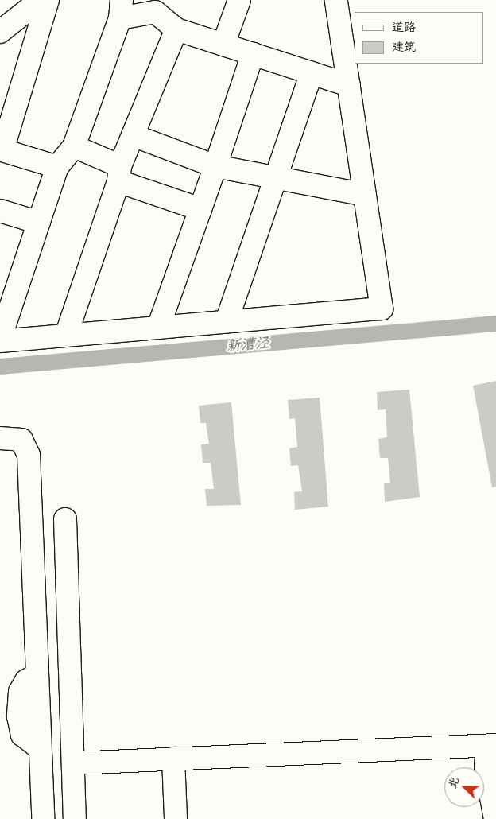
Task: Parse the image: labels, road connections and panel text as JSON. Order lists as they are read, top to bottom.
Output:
{
  "water": ["新漕泾"],
  "legend": ["道路", "建筑"],
  "north": "left"
}
